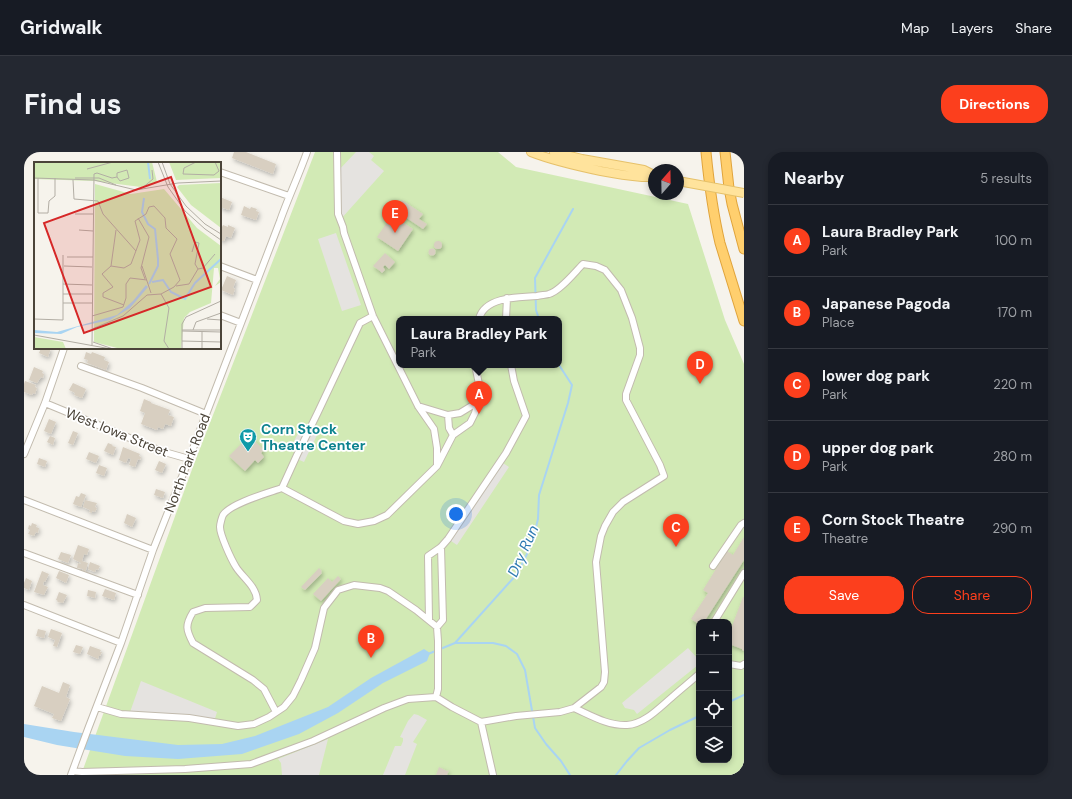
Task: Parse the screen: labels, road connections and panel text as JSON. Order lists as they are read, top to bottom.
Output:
{
  "streets": {
    "street": ["West Iowa Street", "North Park Road"]
  },
  "crossings": [
    ["West Iowa Street", "North Park Road"]
  ],
  "water": ["Dry Run"],
  "places": {
    "theatre": ["Corn Stock Theatre Center"]
  },
  "north": "top",
  "page": {
    "header": "Gridwalk",
    "nav": ["Map", "Layers", "Share"],
    "buttons": [
      "Directions",
      ["Save", "Share"]
    ],
    "title": "Find us",
    "heading": ["Nearby", "5 results"],
    "pins": [
      "E",
      "D",
      "A",
      "C",
      "B"
    ],
    "list": [
      {
        "mark": "A",
        "name": "Laura Bradley Park",
        "note": "Park",
        "value": "100 m"
      },
      {
        "mark": "B",
        "name": "Japanese Pagoda",
        "note": "Place",
        "value": "170 m"
      },
      {
        "mark": "C",
        "name": "lower dog park",
        "note": "Park",
        "value": "220 m"
      },
      {
        "mark": "D",
        "name": "upper dog park",
        "note": "Park",
        "value": "280 m"
      },
      {
        "mark": "E",
        "name": "Corn Stock Theatre",
        "note": "Theatre",
        "value": "290 m"
      }
    ],
    "popup": ["Laura Bradley Park", "Park"],
    "map_buttons": ["+", "−"]
  }
}
